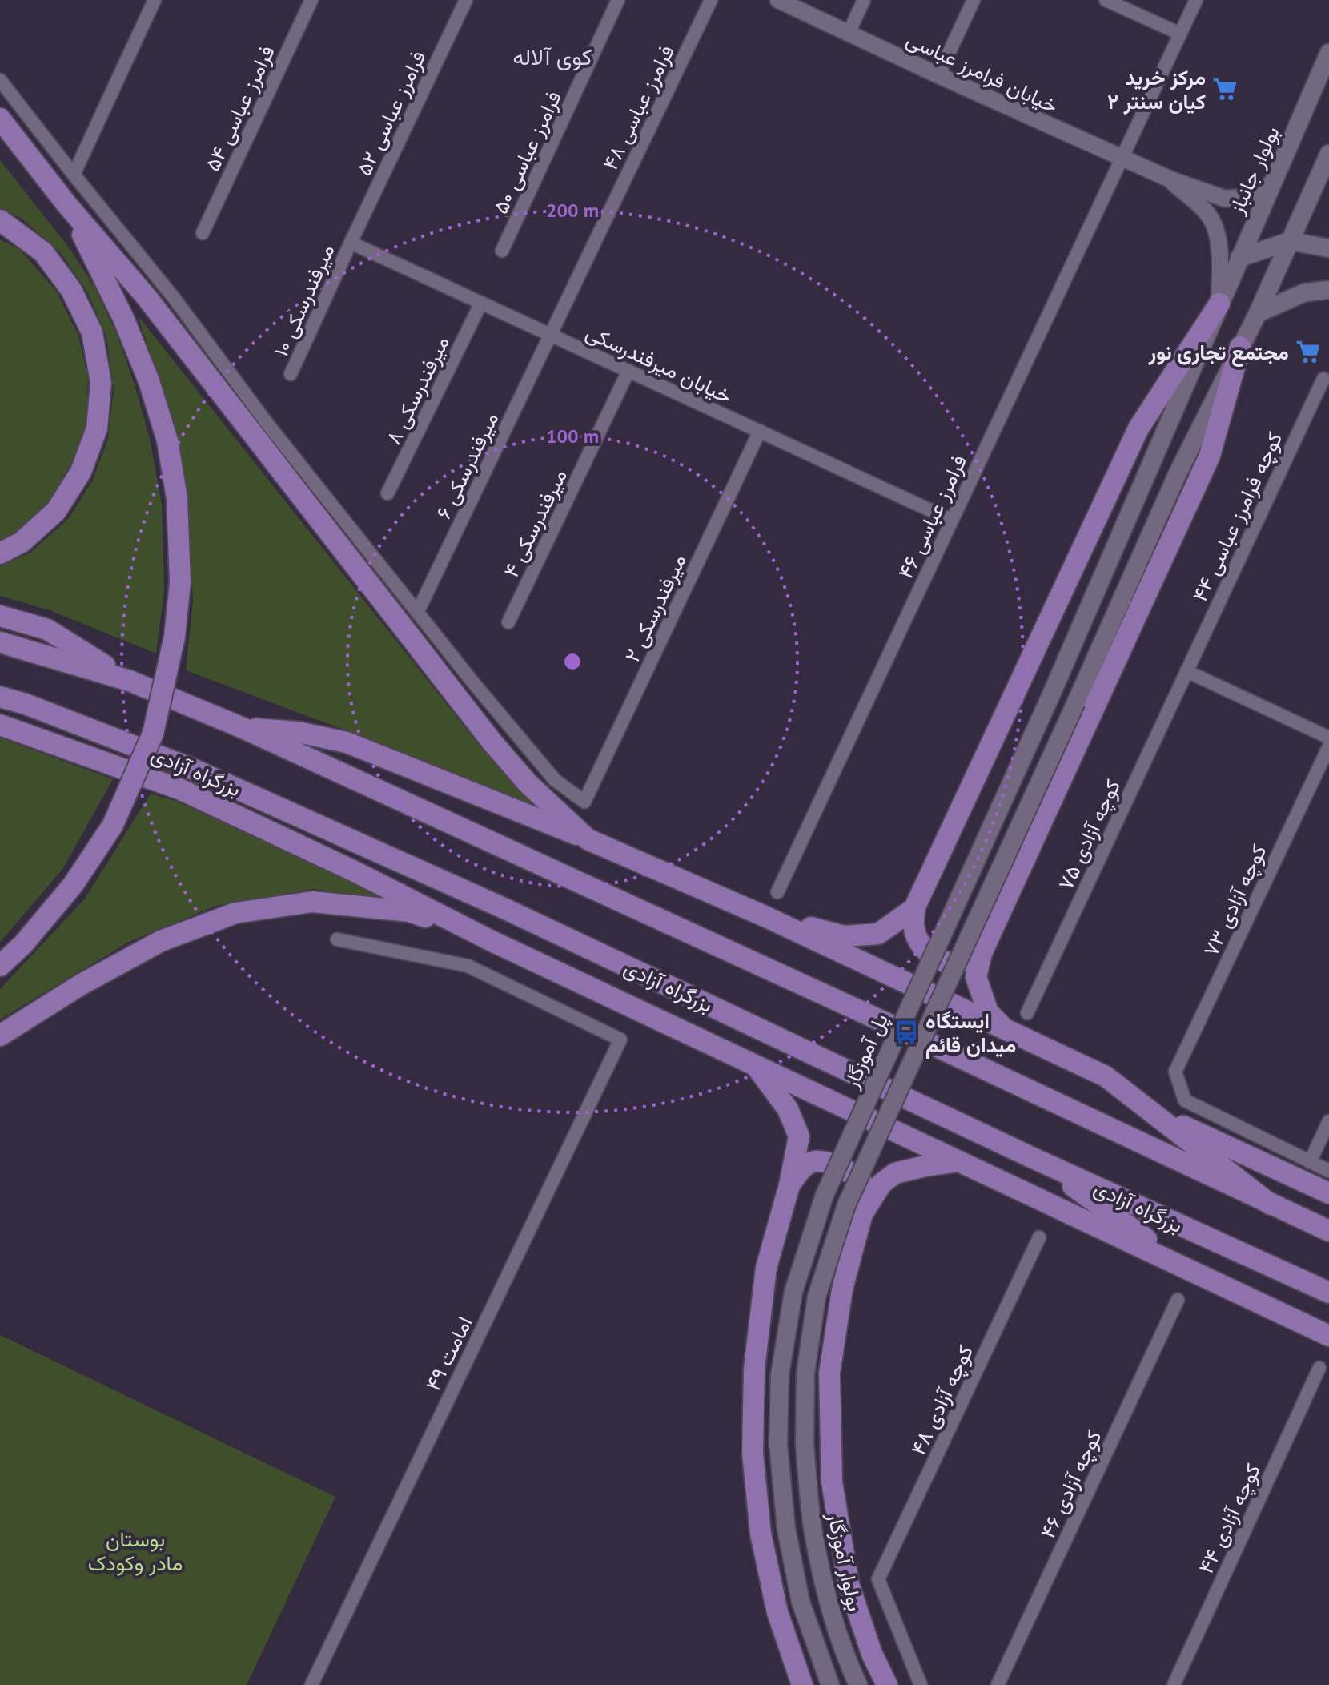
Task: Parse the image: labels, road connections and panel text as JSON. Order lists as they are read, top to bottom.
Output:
{
  "streets": {
    "highway": ["بزرگراه آزادی"],
    "main road": ["بولوار جانباز", "پل آموزگار", "بولوار آموزگار"],
    "street": [
      "خیابان فرامرز عباسی",
      "فرامرز عباسی ۴۸",
      "فرامرز عباسی ۵۴",
      "فرامرز عباسی ۵۲",
      "فرامرز عباسی ۵۰",
      "میرفندرسکی ۱۰",
      "خیابان میرفندرسکی",
      "میرفندرسکی ۸",
      "میرفندرسکی ۶",
      "فرامرز عباسی ۴۶",
      "کوچه فرامرز عباسی ۴۴",
      "میرفندرسکی ۴",
      "میرفندرسکی ۲",
      "کوچه آزادی ۷۵",
      "کوچه آزادی ۷۳",
      "امامت ۴۹",
      "کوچه آزادی ۴۸",
      "کوچه آزادی ۴۶",
      "کوچه آزادی ۴۴"
    ]
  },
  "crossings": [
    ["خیابان فرامرز عباسی", "فرامرز عباسی ۴۶"],
    ["فرامرز عباسی ۴۸", "خیابان میرفندرسکی"],
    ["فرامرز عباسی ۴۸", "میرفندرسکی ۶"],
    ["فرامرز عباسی ۵۲", "میرفندرسکی ۱۰"],
    ["فرامرز عباسی ۵۲", "خیابان میرفندرسکی"],
    ["بولوار جانباز", "پل آموزگار"],
    ["میرفندرسکی ۱۰", "خیابان میرفندرسکی"],
    ["خیابان میرفندرسکی", "میرفندرسکی ۸"],
    ["خیابان میرفندرسکی", "میرفندرسکی ۶"],
    ["خیابان میرفندرسکی", "فرامرز عباسی ۴۶"],
    ["خیابان میرفندرسکی", "میرفندرسکی ۴"],
    ["خیابان میرفندرسکی", "میرفندرسکی ۲"],
    ["میرفندرسکی ۶", "میرفندرسکی ۲"],
    ["کوچه فرامرز عباسی ۴۴", "کوچه آزادی ۷۵"]
  ],
  "districts": ["کوی آلاله"],
  "parks": ["بوستان مادر وکودک"],
  "places": {
    "supermarket": ["مرکز خرید کیان سنتر ۲", "مجتمع تجاری نور"],
    "bus stop": ["ایستگاه میدان قائم"]
  },
  "rings": ["200 m", "100 m"]
}
